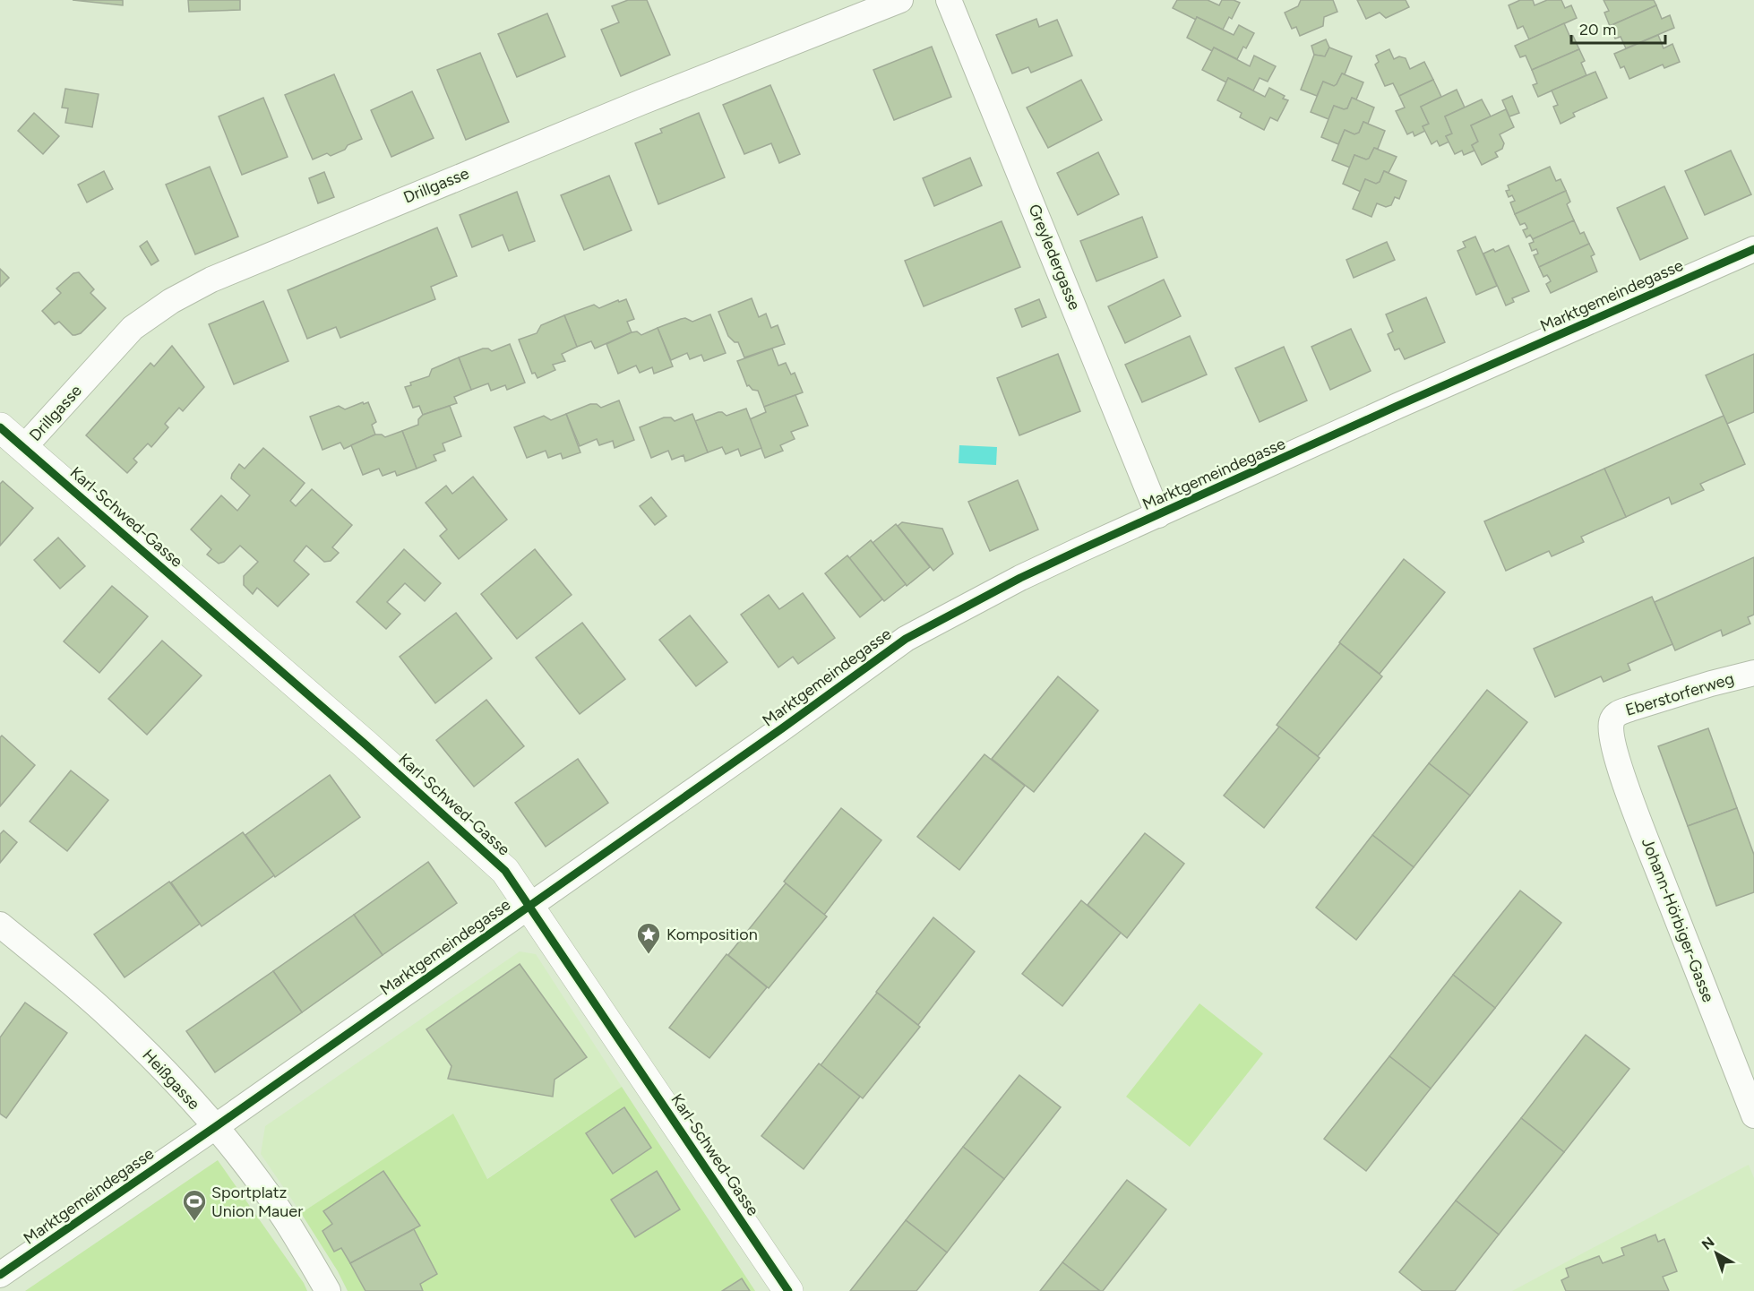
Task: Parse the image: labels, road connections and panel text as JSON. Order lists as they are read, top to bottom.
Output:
{
  "streets": {
    "street": [
      "Drillgasse",
      "Greyledergasse",
      "Marktgemeindegasse",
      "Karl-Schwed-Gasse",
      "Eberstorferweg",
      "Johann-Hörbiger-Gasse",
      "Heißgasse"
    ]
  },
  "crossings": [
    ["Drillgasse", "Karl-Schwed-Gasse"],
    ["Greyledergasse", "Marktgemeindegasse"],
    ["Marktgemeindegasse", "Karl-Schwed-Gasse"],
    ["Marktgemeindegasse", "Heißgasse"],
    ["Eberstorferweg", "Johann-Hörbiger-Gasse"]
  ],
  "places": {
    "place": ["Komposition"],
    "sports": ["Sportplatz Union Mauer"]
  },
  "scale_bar": "20 m",
  "north": "top left"
}
